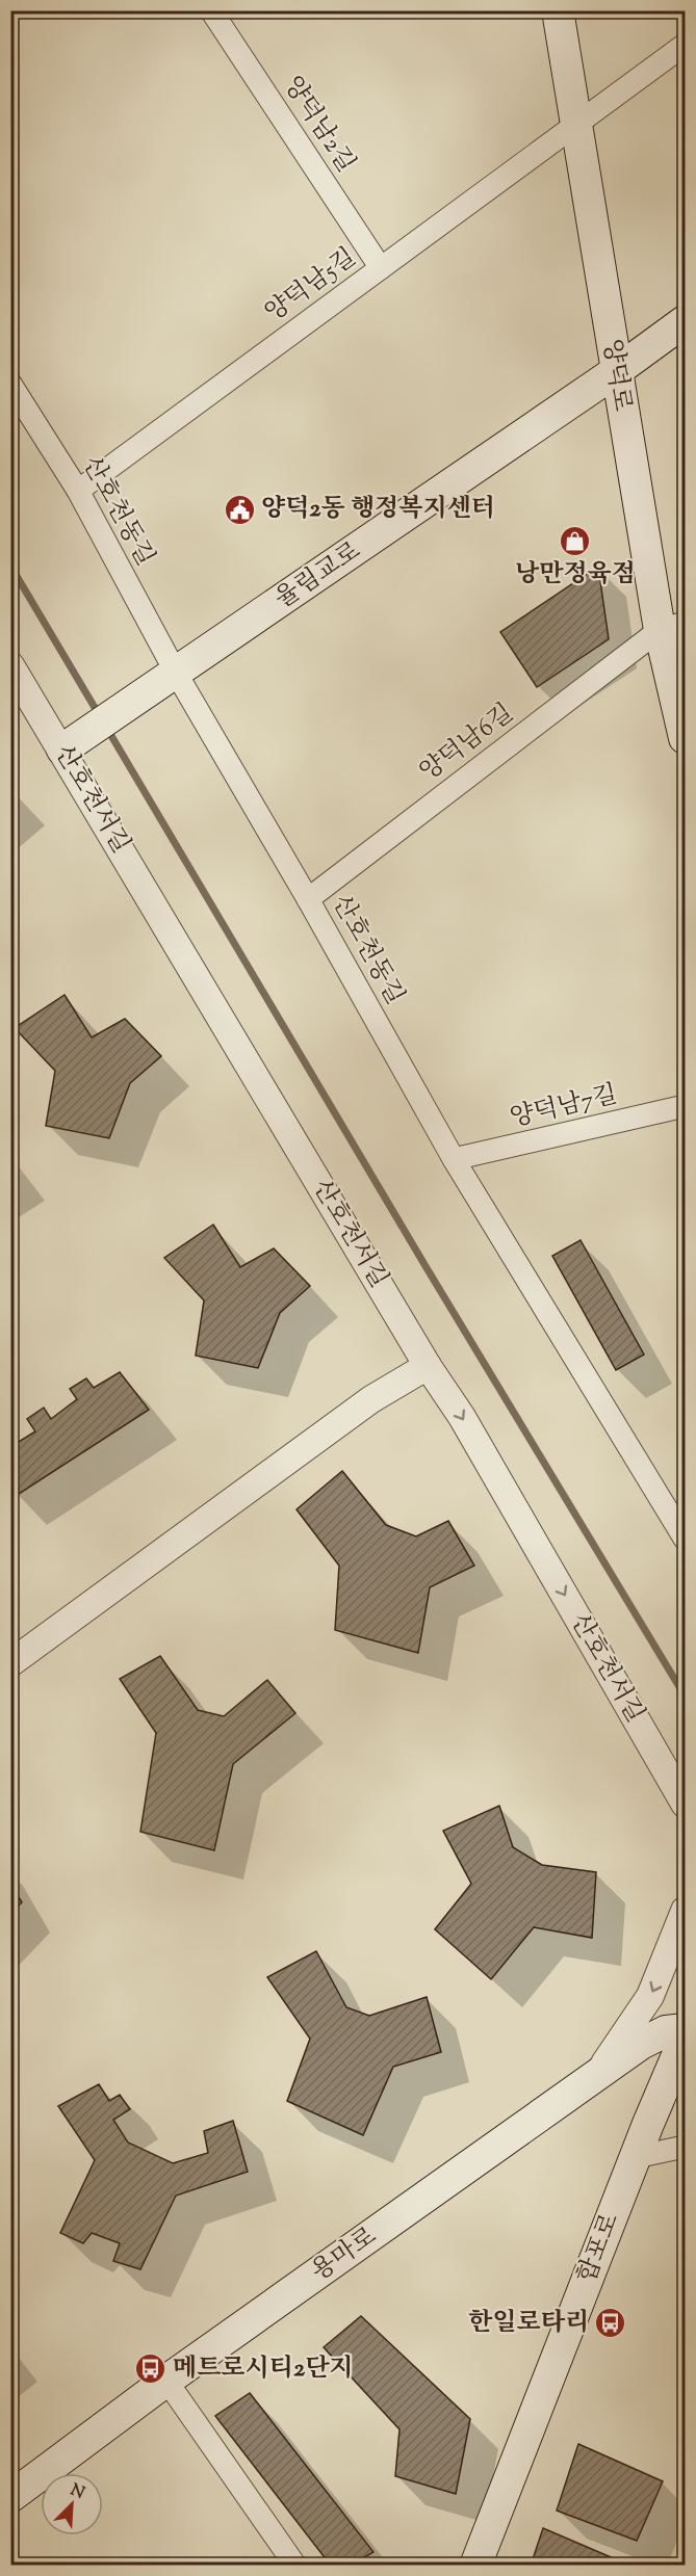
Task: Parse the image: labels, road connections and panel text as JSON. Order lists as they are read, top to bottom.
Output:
{
  "streets": {
    "main road": [
      "양덕로",
      "율림교로",
      "합포로",
      "용마로"
    ],
    "street": [
      "양덕남2길",
      "양덕남5길",
      "산호천동길",
      "양덕남6길",
      "산호천서길",
      "양덕남7길"
    ]
  },
  "crossings": [
    ["양덕남2길", "양덕남5길"],
    ["양덕남5길", "양덕로"],
    ["양덕남5길", "산호천동길"],
    ["양덕로", "율림교로"],
    ["양덕로", "양덕남6길"],
    ["산호천동길", "율림교로"],
    ["산호천동길", "양덕남6길"],
    ["산호천동길", "양덕남7길"],
    ["율림교로", "산호천서길"]
  ],
  "one_way": ["산호천서길"],
  "places": {
    "public building": ["양덕2동 행정복지센터"],
    "shop": ["낭만정육점"],
    "bus stop": ["한일로타리", "메트로시티2단지"]
  },
  "north": "top right"
}
